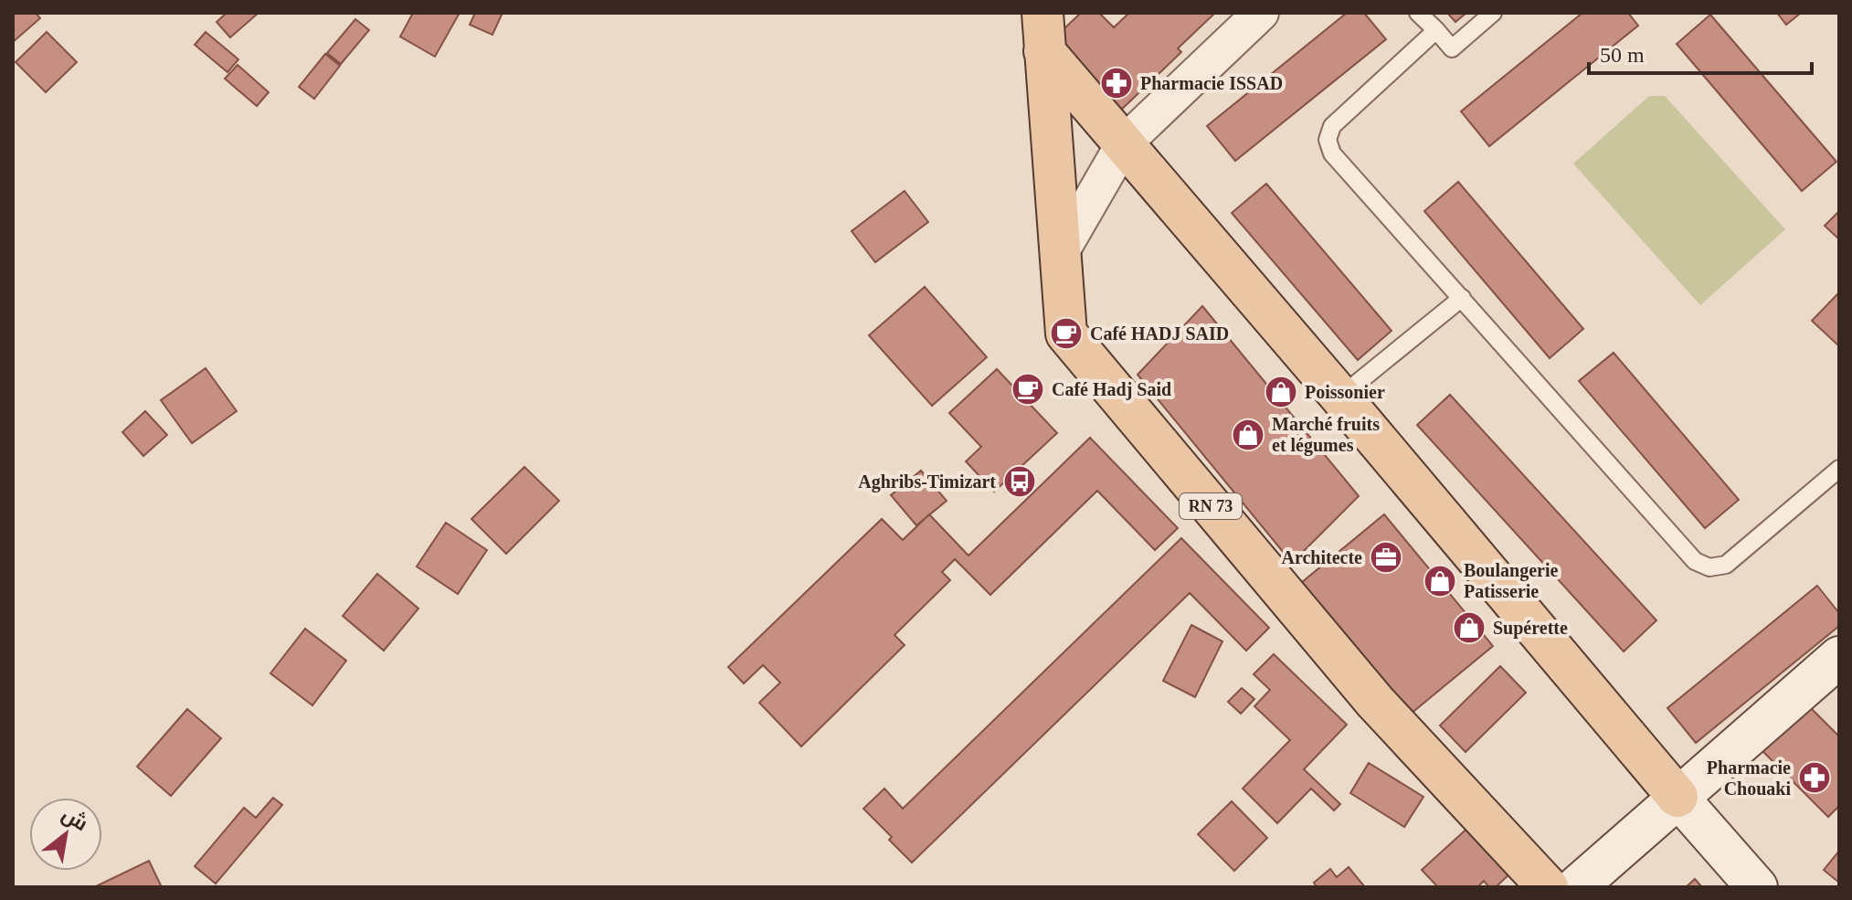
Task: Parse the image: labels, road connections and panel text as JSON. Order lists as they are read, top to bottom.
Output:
{
  "streets": {
    "main road": ["RN 73"]
  },
  "places": {
    "pharmacy": ["Pharmacie ISSAD", "Pharmacie Chouaki"],
    "cafe": ["Café HADJ SAID", "Café Hadj Said"],
    "shop": [
      "Poissonier",
      "Marché fruits et légumes",
      "Boulangerie Patisserie",
      "Supérette"
    ],
    "bus stop": ["Aghribs-Timizart"],
    "office": ["Architecte"]
  },
  "scale_bar": "50 m",
  "north": "top right"
}
